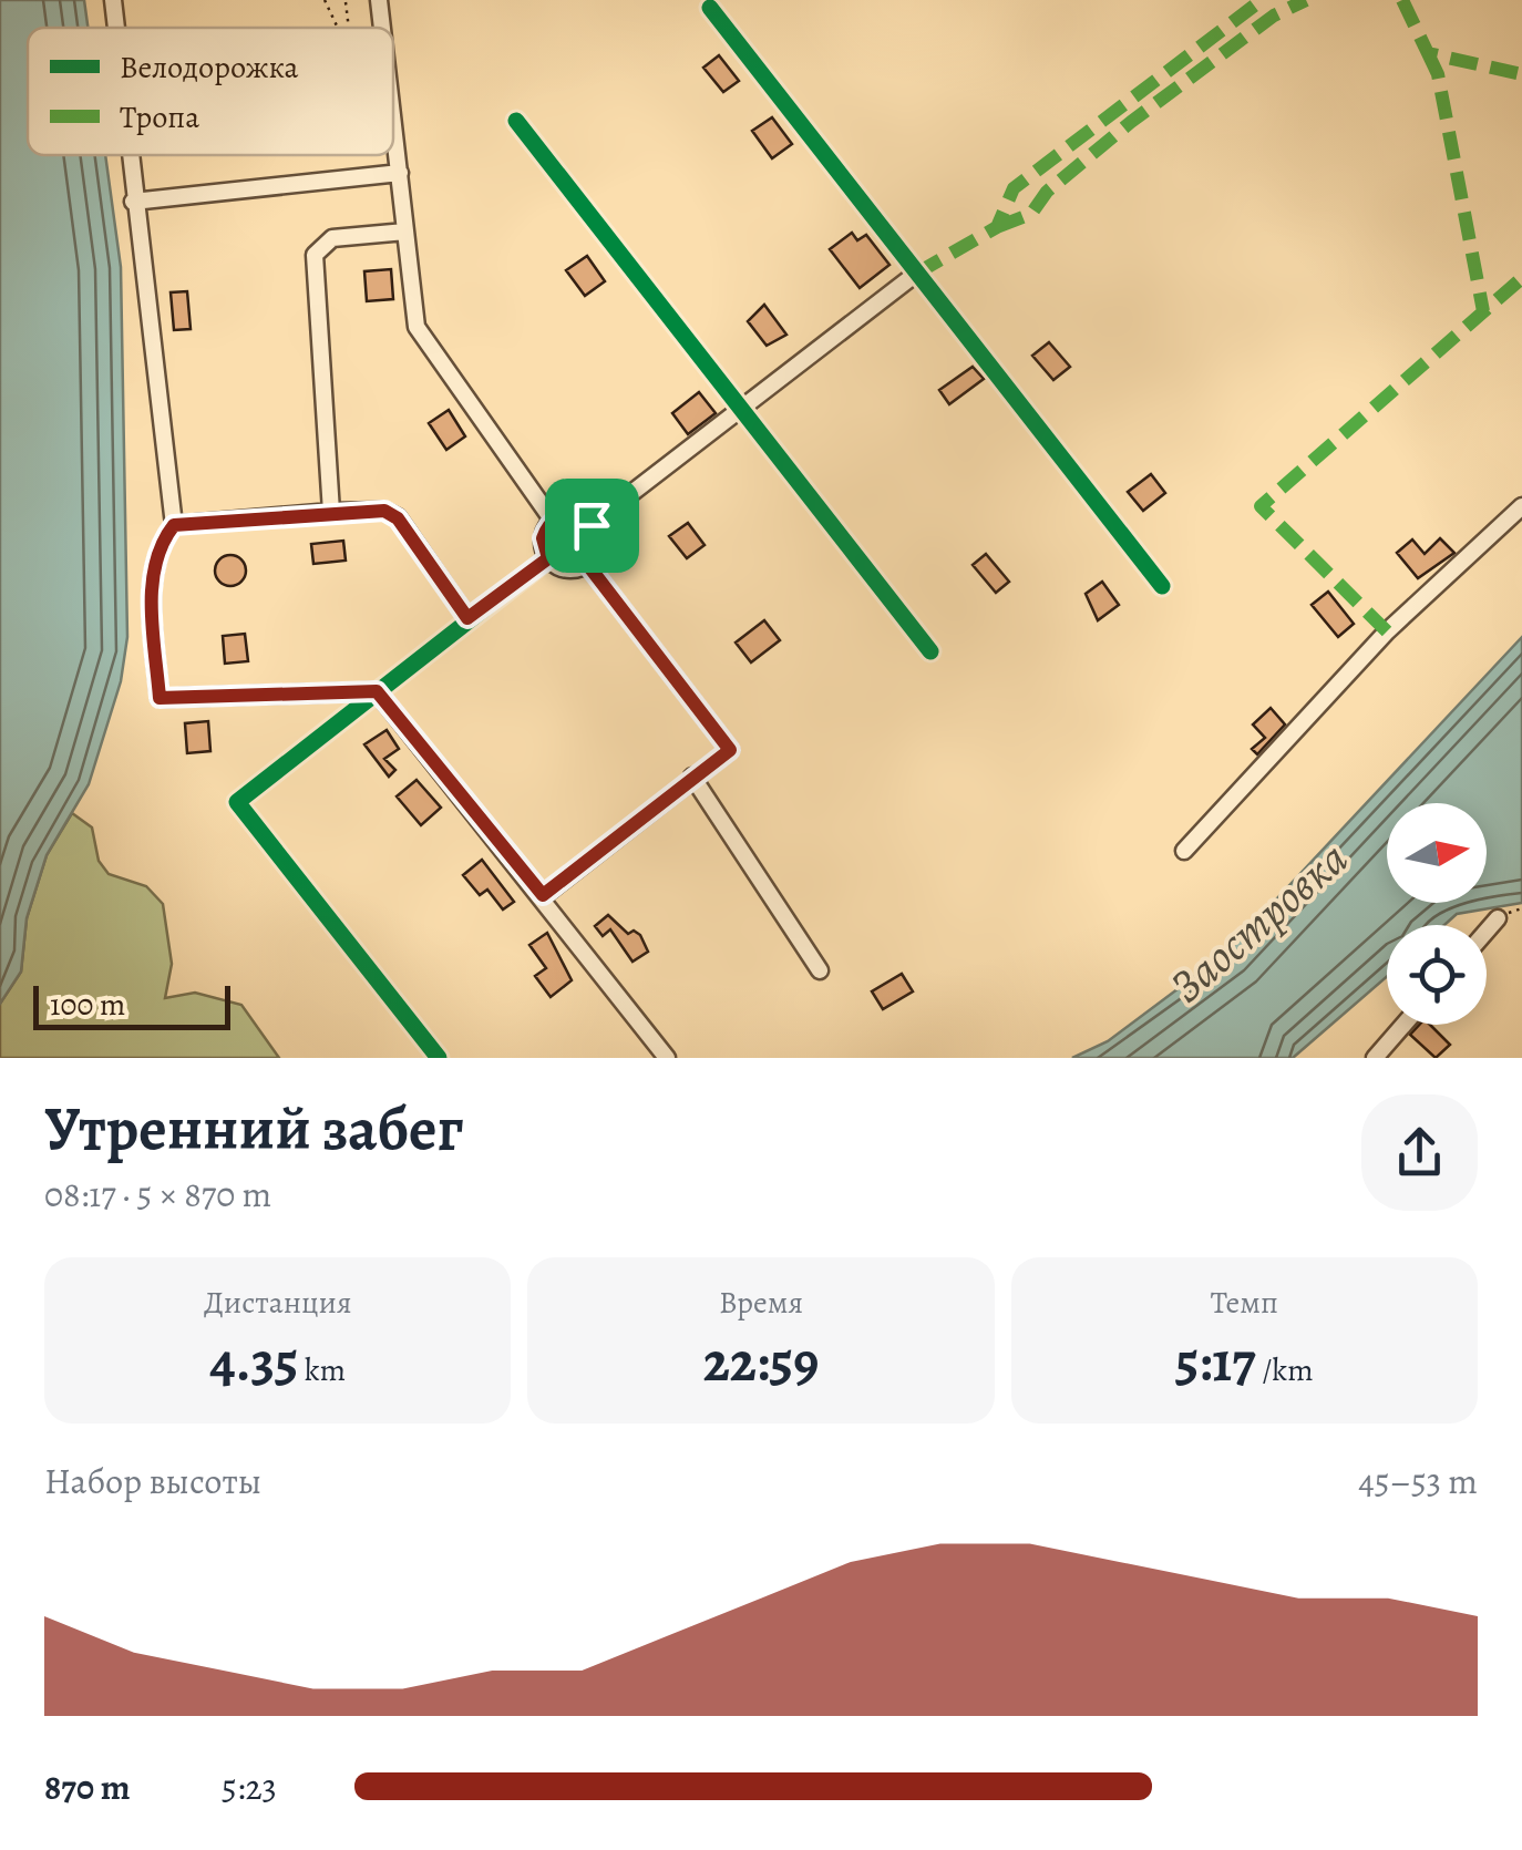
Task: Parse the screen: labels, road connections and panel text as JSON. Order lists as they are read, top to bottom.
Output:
{
  "water": ["Заостровка"],
  "legend": ["Велодорожка", "Тропа"],
  "scale_bar": "100 m",
  "north": "right",
  "page": {
    "scale": "100 m",
    "heading": ["Утренний забег", "08:17 · 5 × 870 m"],
    "stats": [
      ["Дистанция", "4.35 km"],
      ["Время", "22:59"],
      ["Темп", "5:17 /km"]
    ],
    "chart": ["Набор высоты", "45–53 m"],
    "list": [
      {
        "name": "870 m",
        "note": "5:23"
      }
    ]
  }
}
